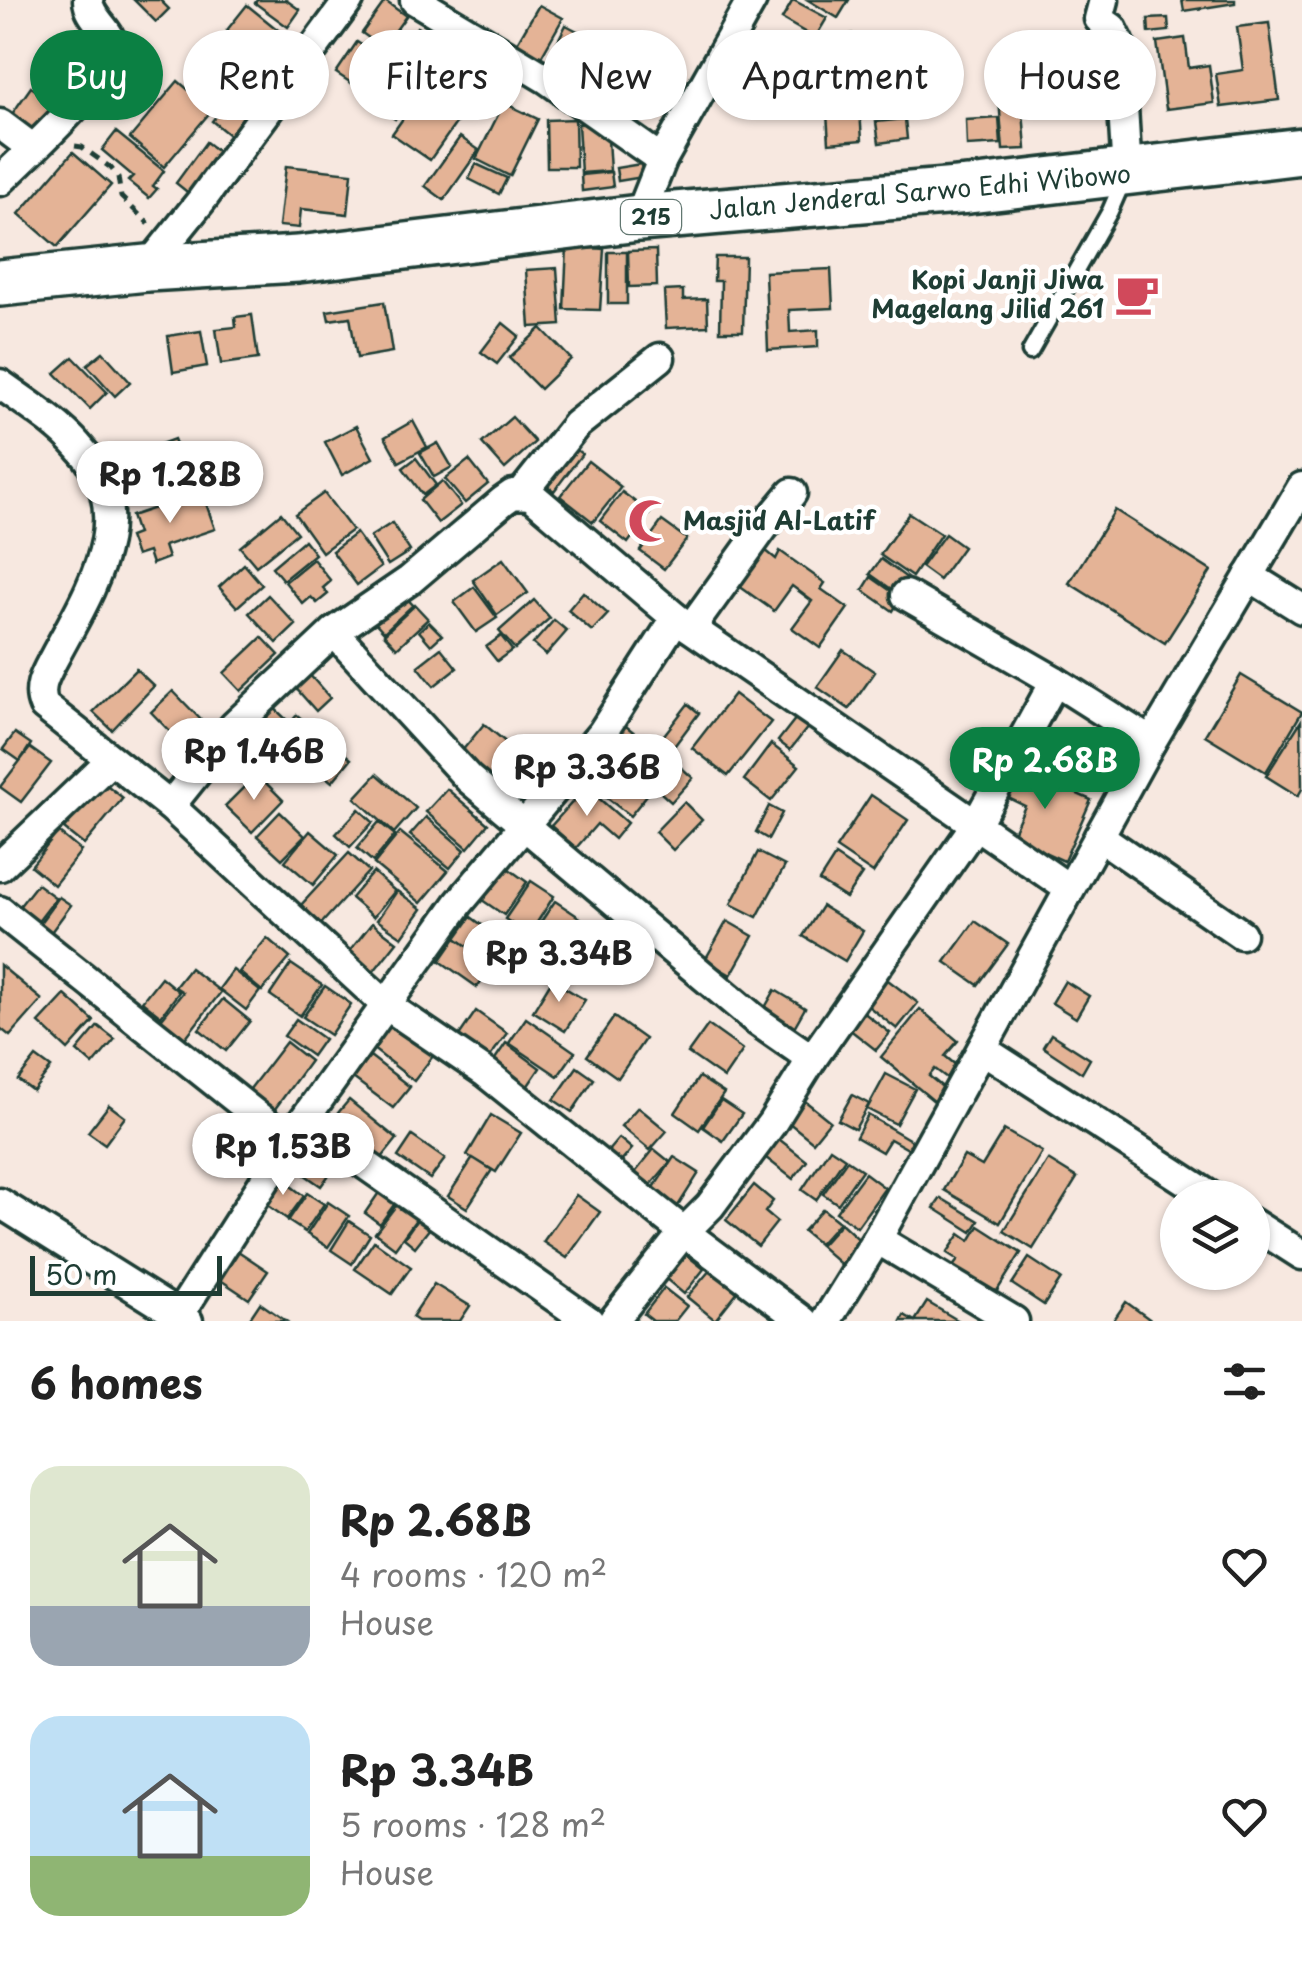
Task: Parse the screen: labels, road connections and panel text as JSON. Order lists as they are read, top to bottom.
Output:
{
  "streets": {
    "main road": ["Jalan Jenderal Sarwo Edhi Wibowo", "215"]
  },
  "places": {
    "cafe": ["Kopi Janji Jiwa Magelang Jilid 261"],
    "mosque": ["Masjid Al-Latif"]
  },
  "scale_bar": "50 m",
  "page": {
    "chip": [
      "Buy",
      "Rent",
      "Filters",
      "New",
      "Apartment",
      "House"
    ],
    "price": [
      "Rp 1.28B",
      "Rp 1.46B",
      "Rp 2.68B",
      "Rp 3.36B",
      "Rp 3.34B",
      "Rp 1.53B"
    ],
    "scale": "50 m",
    "heading": "6 homes",
    "list": [
      {
        "name": "Rp 2.68B",
        "note": "4 rooms · 120 m² · House"
      },
      {
        "name": "Rp 3.34B",
        "note": "5 rooms · 128 m² · House"
      }
    ]
  }
}
